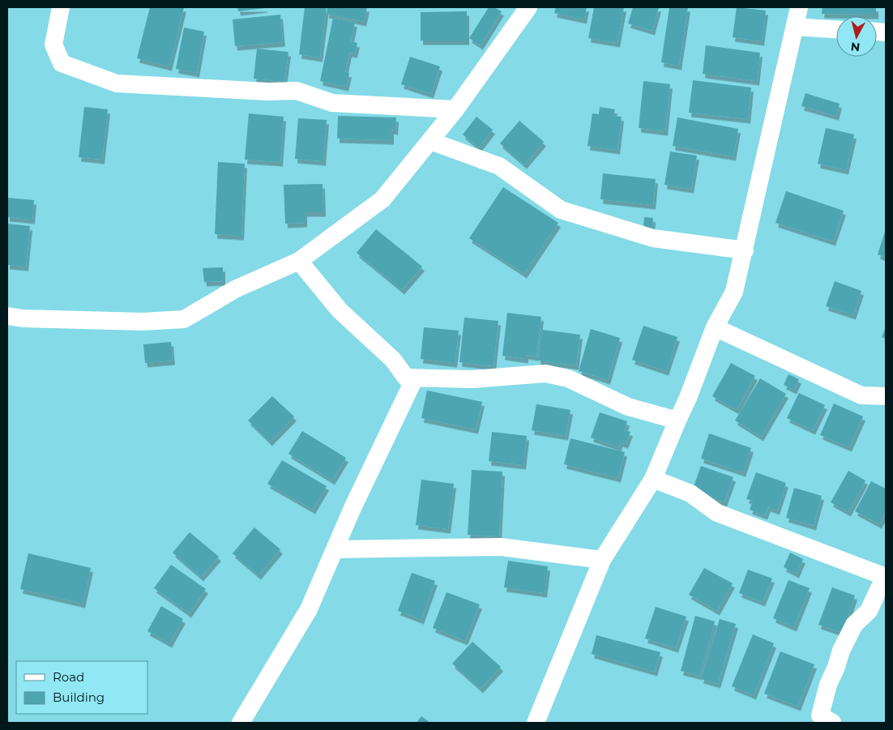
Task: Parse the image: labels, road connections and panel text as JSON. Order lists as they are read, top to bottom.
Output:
{
  "legend": ["Road", "Building"],
  "north": "bottom"
}
